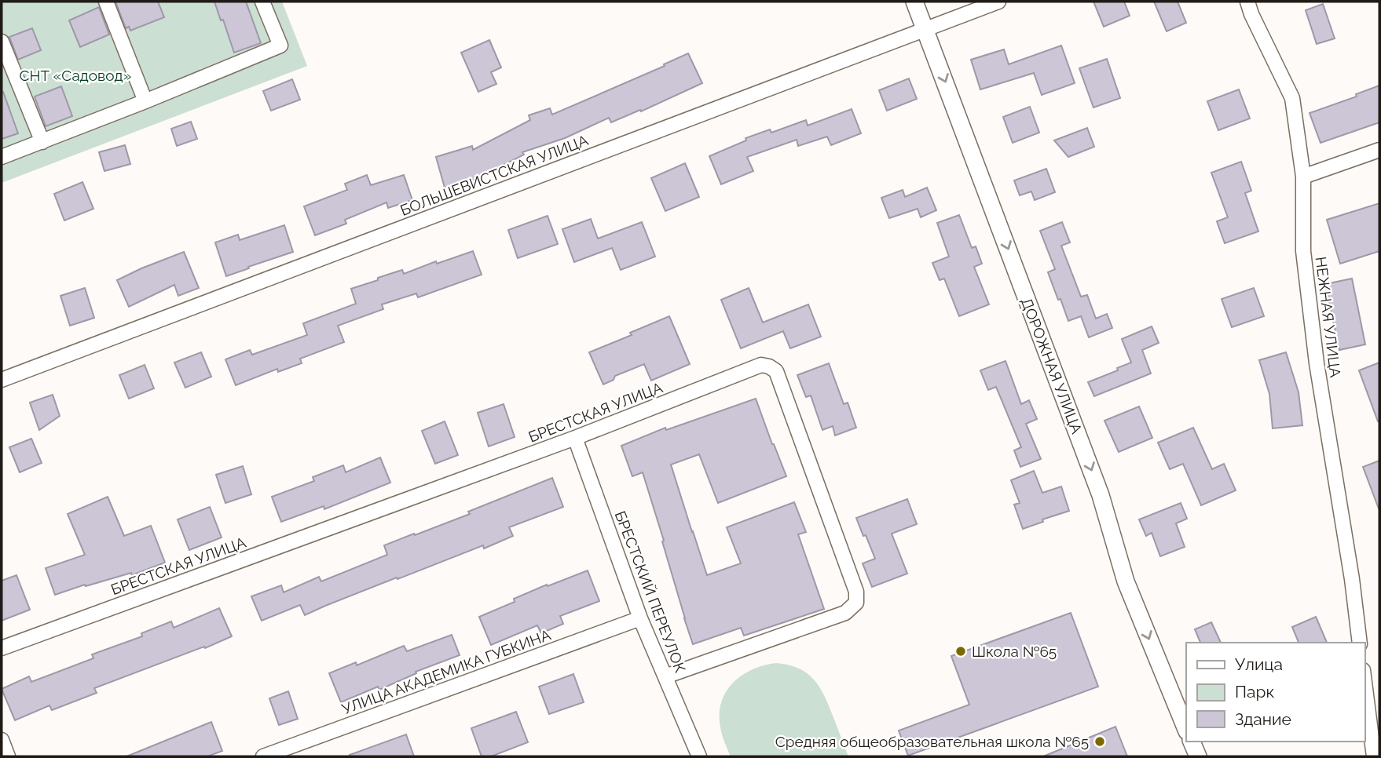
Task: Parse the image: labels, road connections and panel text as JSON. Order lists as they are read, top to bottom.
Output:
{
  "streets": {
    "street": [
      "БОЛЬШЕВИСТСКАЯ УЛИЦА",
      "НЕЖНАЯ УЛИЦА",
      "ДОРОЖНАЯ УЛИЦА",
      "БРЕСТСКАЯ УЛИЦА",
      "БРЕСТСКИЙ ПЕРЕУЛОК",
      "УЛИЦА АКАДЕМИКА ГУБКИНА"
    ]
  },
  "crossings": [
    ["БОЛЬШЕВИСТСКАЯ УЛИЦА", "ДОРОЖНАЯ УЛИЦА"],
    ["БРЕСТСКАЯ УЛИЦА", "БРЕСТСКИЙ ПЕРЕУЛОК"],
    ["БРЕСТСКИЙ ПЕРЕУЛОК", "УЛИЦА АКАДЕМИКА ГУБКИНА"]
  ],
  "one_way": ["ДОРОЖНАЯ УЛИЦА"],
  "parks": ["СНТ «Садовод»"],
  "places": ["Школа №65", "Средняя общеобразовательная школа №65"],
  "legend": ["Улица", "Парк", "Здание"]
}
